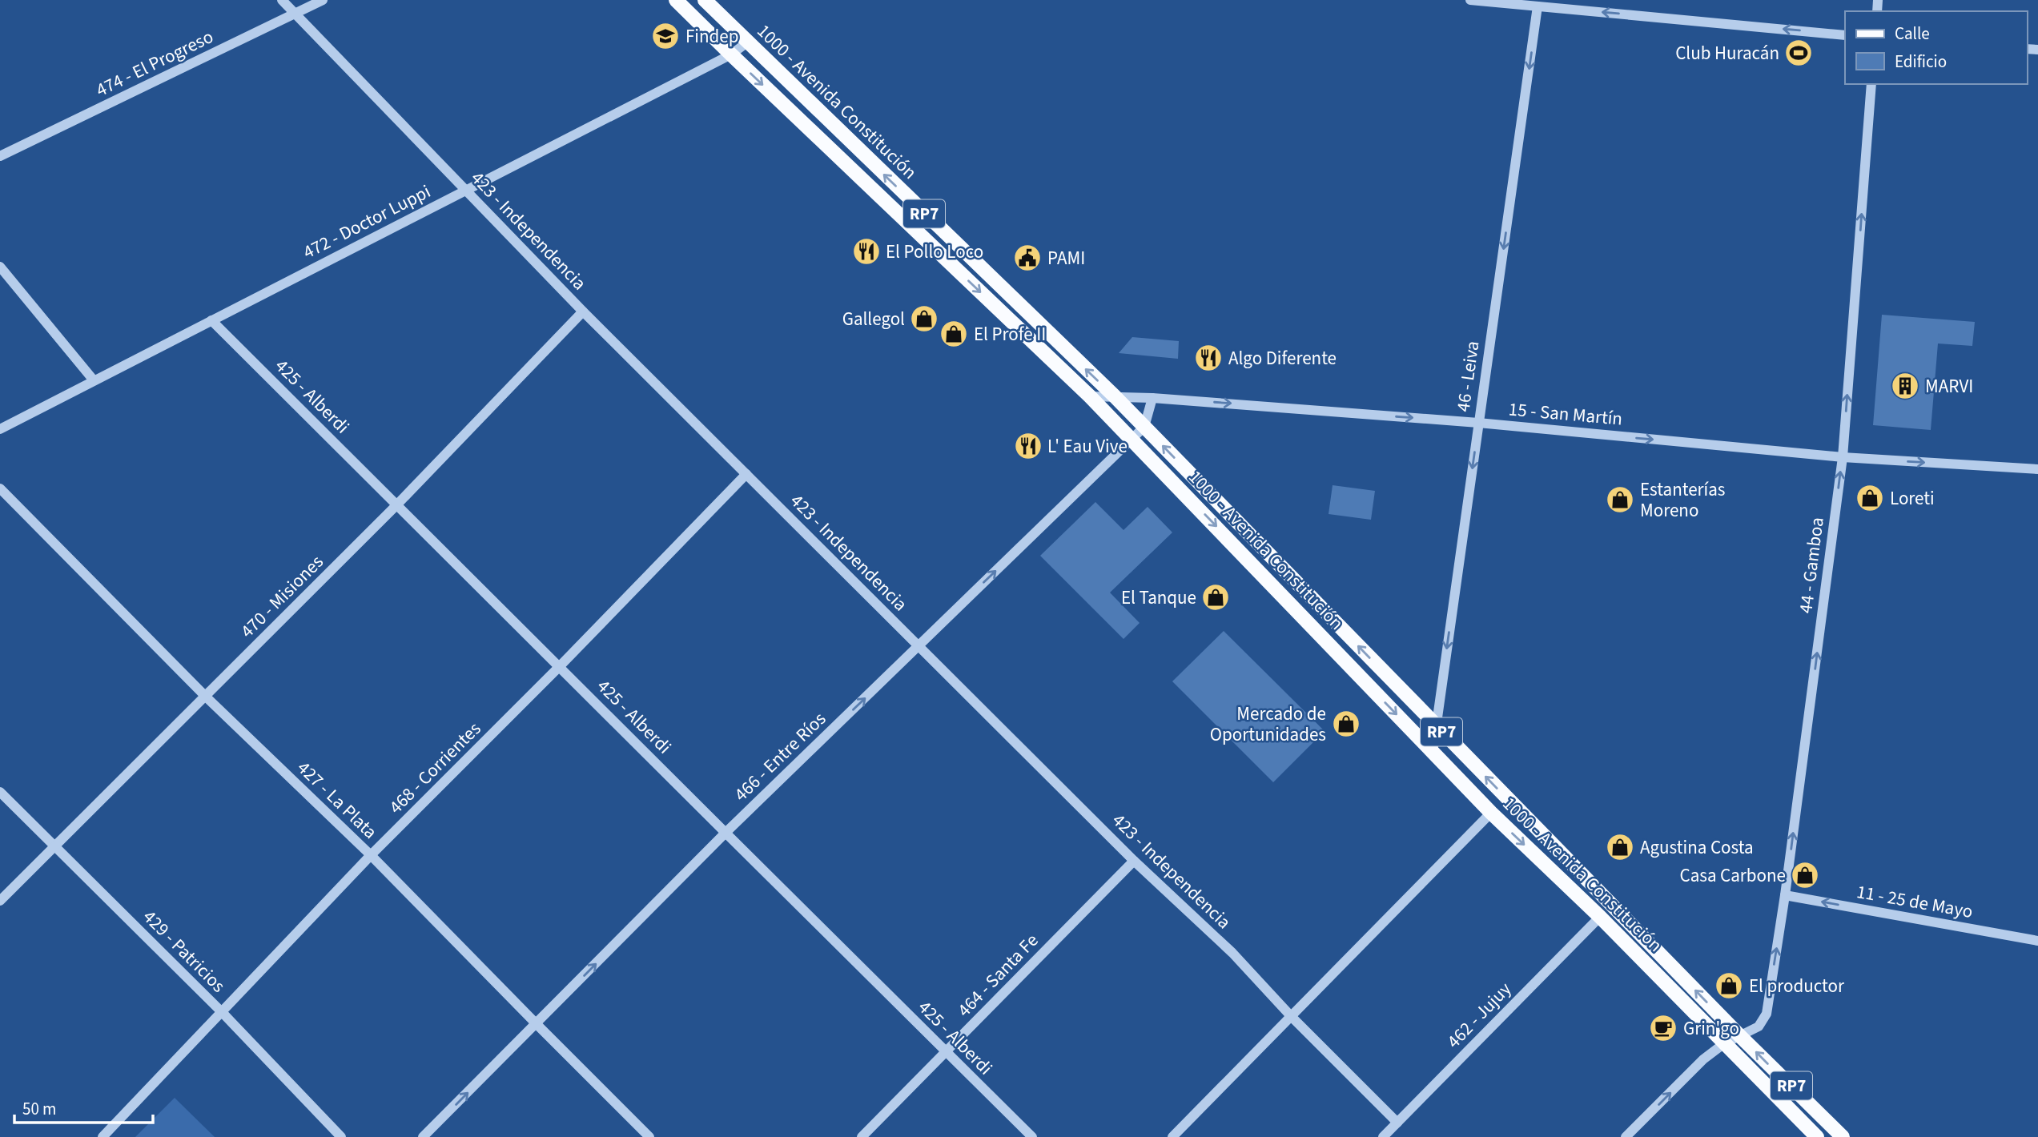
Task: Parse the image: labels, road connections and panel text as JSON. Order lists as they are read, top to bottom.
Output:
{
  "streets": {
    "main road": ["1000 - Avenida Constitución", "RP7"],
    "street": [
      "474 - El Progreso",
      "472 - Doctor Luppi",
      "423 - Independencia",
      "46 - Leiva",
      "425 - Alberdi",
      "15 - San Martín",
      "44 - Gamboa",
      "470 - Misiones",
      "466 - Entre Ríos",
      "468 - Corrientes",
      "427 - La Plata",
      "11 - 25 de Mayo",
      "429 - Patricios",
      "464 - Santa Fe",
      "462 - Jujuy"
    ]
  },
  "crossings": [
    ["474 - El Progreso", "423 - Independencia"],
    ["1000 - Avenida Constitución", "472 - Doctor Luppi"],
    ["1000 - Avenida Constitución", "46 - Leiva"],
    ["1000 - Avenida Constitución", "15 - San Martín"],
    ["1000 - Avenida Constitución", "44 - Gamboa"],
    ["1000 - Avenida Constitución", "466 - Entre Ríos"],
    ["1000 - Avenida Constitución", "462 - Jujuy"],
    ["472 - Doctor Luppi", "423 - Independencia"],
    ["472 - Doctor Luppi", "425 - Alberdi"],
    ["423 - Independencia", "470 - Misiones"],
    ["423 - Independencia", "466 - Entre Ríos"],
    ["423 - Independencia", "468 - Corrientes"],
    ["423 - Independencia", "464 - Santa Fe"],
    ["423 - Independencia", "462 - Jujuy"],
    ["46 - Leiva", "15 - San Martín"],
    ["425 - Alberdi", "470 - Misiones"],
    ["425 - Alberdi", "466 - Entre Ríos"],
    ["425 - Alberdi", "468 - Corrientes"],
    ["425 - Alberdi", "464 - Santa Fe"],
    ["15 - San Martín", "44 - Gamboa"],
    ["15 - San Martín", "466 - Entre Ríos"],
    ["44 - Gamboa", "11 - 25 de Mayo"],
    ["470 - Misiones", "427 - La Plata"],
    ["470 - Misiones", "429 - Patricios"],
    ["466 - Entre Ríos", "427 - La Plata"],
    ["468 - Corrientes", "427 - La Plata"],
    ["468 - Corrientes", "429 - Patricios"]
  ],
  "one_way": [
    "46 - Leiva",
    "15 - San Martín",
    "44 - Gamboa",
    "466 - Entre Ríos",
    "11 - 25 de Mayo"
  ],
  "places": {
    "school or university": ["Findep"],
    "sports": ["Club Huracán"],
    "restaurant": ["El Pollo Loco", "Algo Diferente", "L' Eau Vive"],
    "public building": ["PAMI"],
    "shop": [
      "Gallegol",
      "El Profe II",
      "Loreti",
      "Estanterías Moreno",
      "El Tanque",
      "Mercado de Oportunidades",
      "Agustina Costa",
      "Casa Carbone",
      "El productor"
    ],
    "building": ["MARVI"],
    "cafe": ["Grin'go"]
  },
  "legend": ["Calle", "Edificio"],
  "scale_bar": "50 m"
}
